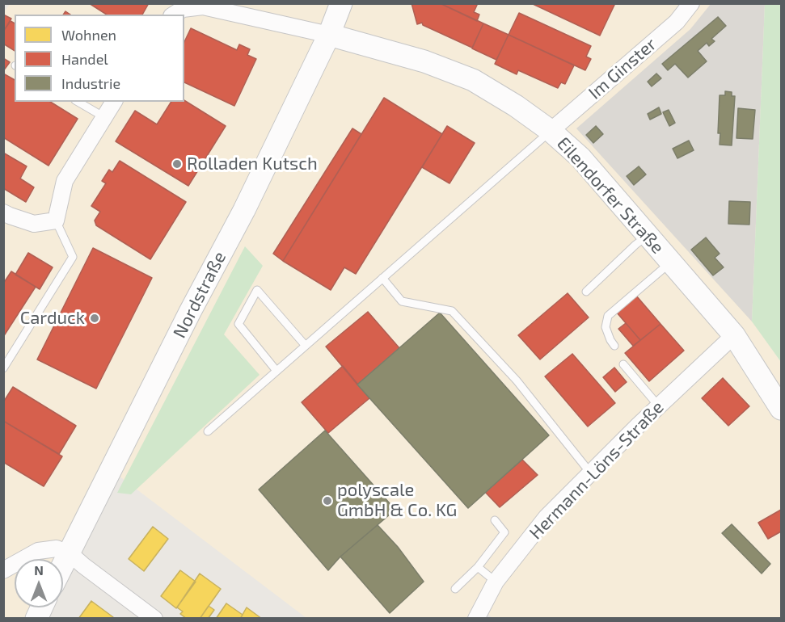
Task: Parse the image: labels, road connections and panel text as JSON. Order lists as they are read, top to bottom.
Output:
{
  "streets": {
    "street": [
      "Im Ginster",
      "Eilendorfer Straße",
      "Nordstraße",
      "Hermann-Löns-Straße"
    ]
  },
  "crossings": [
    ["Im Ginster", "Eilendorfer Straße"],
    ["Eilendorfer Straße", "Nordstraße"],
    ["Eilendorfer Straße", "Hermann-Löns-Straße"]
  ],
  "places": ["Rolladen Kutsch", "Carduck", "polyscale GmbH & Co. KG"],
  "legend": ["Wohnen", "Handel", "Industrie"],
  "north": "top"
}
